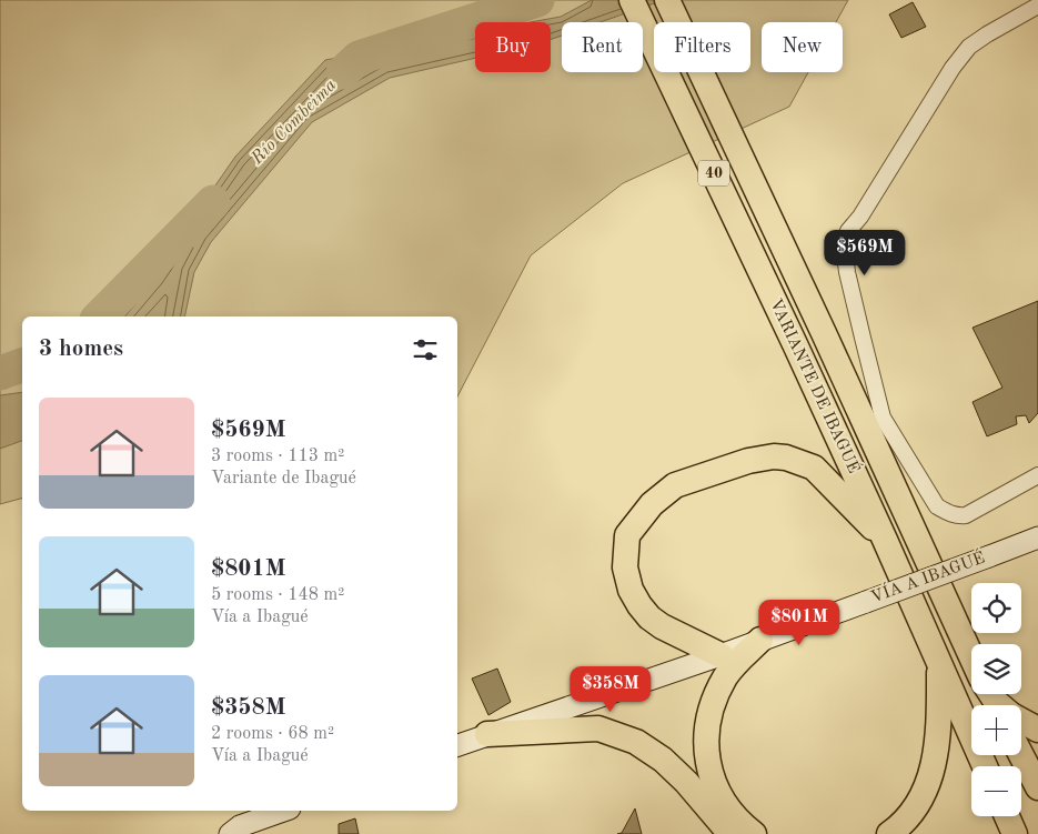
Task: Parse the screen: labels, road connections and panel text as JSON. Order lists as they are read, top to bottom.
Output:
{
  "streets": {
    "highway": ["40", "VARIANTE DE IBAGUÉ"],
    "main road": ["VÍA A IBAGUÉ"]
  },
  "water": ["Río Combeima"],
  "page": {
    "chip": [
      "Buy",
      "Rent",
      "Filters",
      "New"
    ],
    "price": ["$569M", "$801M", "$358M"],
    "heading": "3 homes",
    "list": [
      {
        "name": "$569M",
        "note": "3 rooms · 113 m² · Variante de Ibagué"
      },
      {
        "name": "$801M",
        "note": "5 rooms · 148 m² · Vía a Ibagué"
      },
      {
        "name": "$358M",
        "note": "2 rooms · 68 m² · Vía a Ibagué"
      }
    ],
    "map_buttons": ["+", "−"]
  }
}
